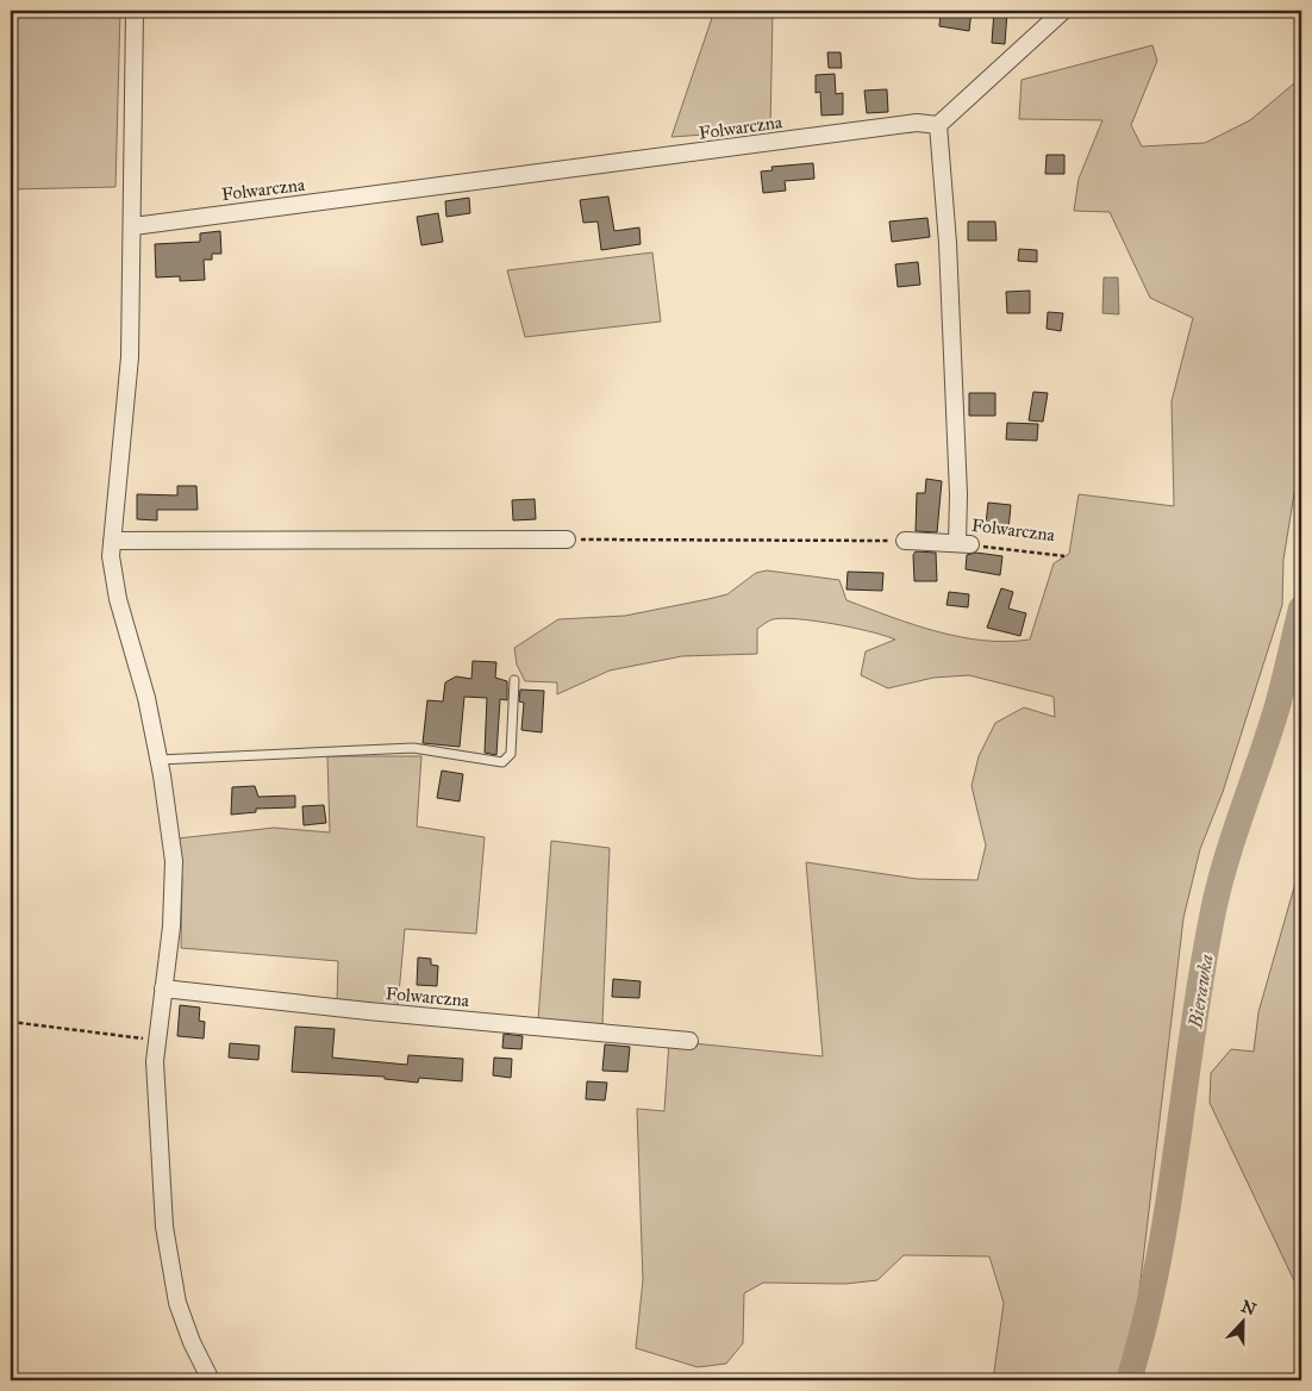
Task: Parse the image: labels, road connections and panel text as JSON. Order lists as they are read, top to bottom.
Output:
{
  "streets": {
    "street": ["Folwarczna"]
  },
  "water": ["Bierawka"],
  "north": "top"
}
